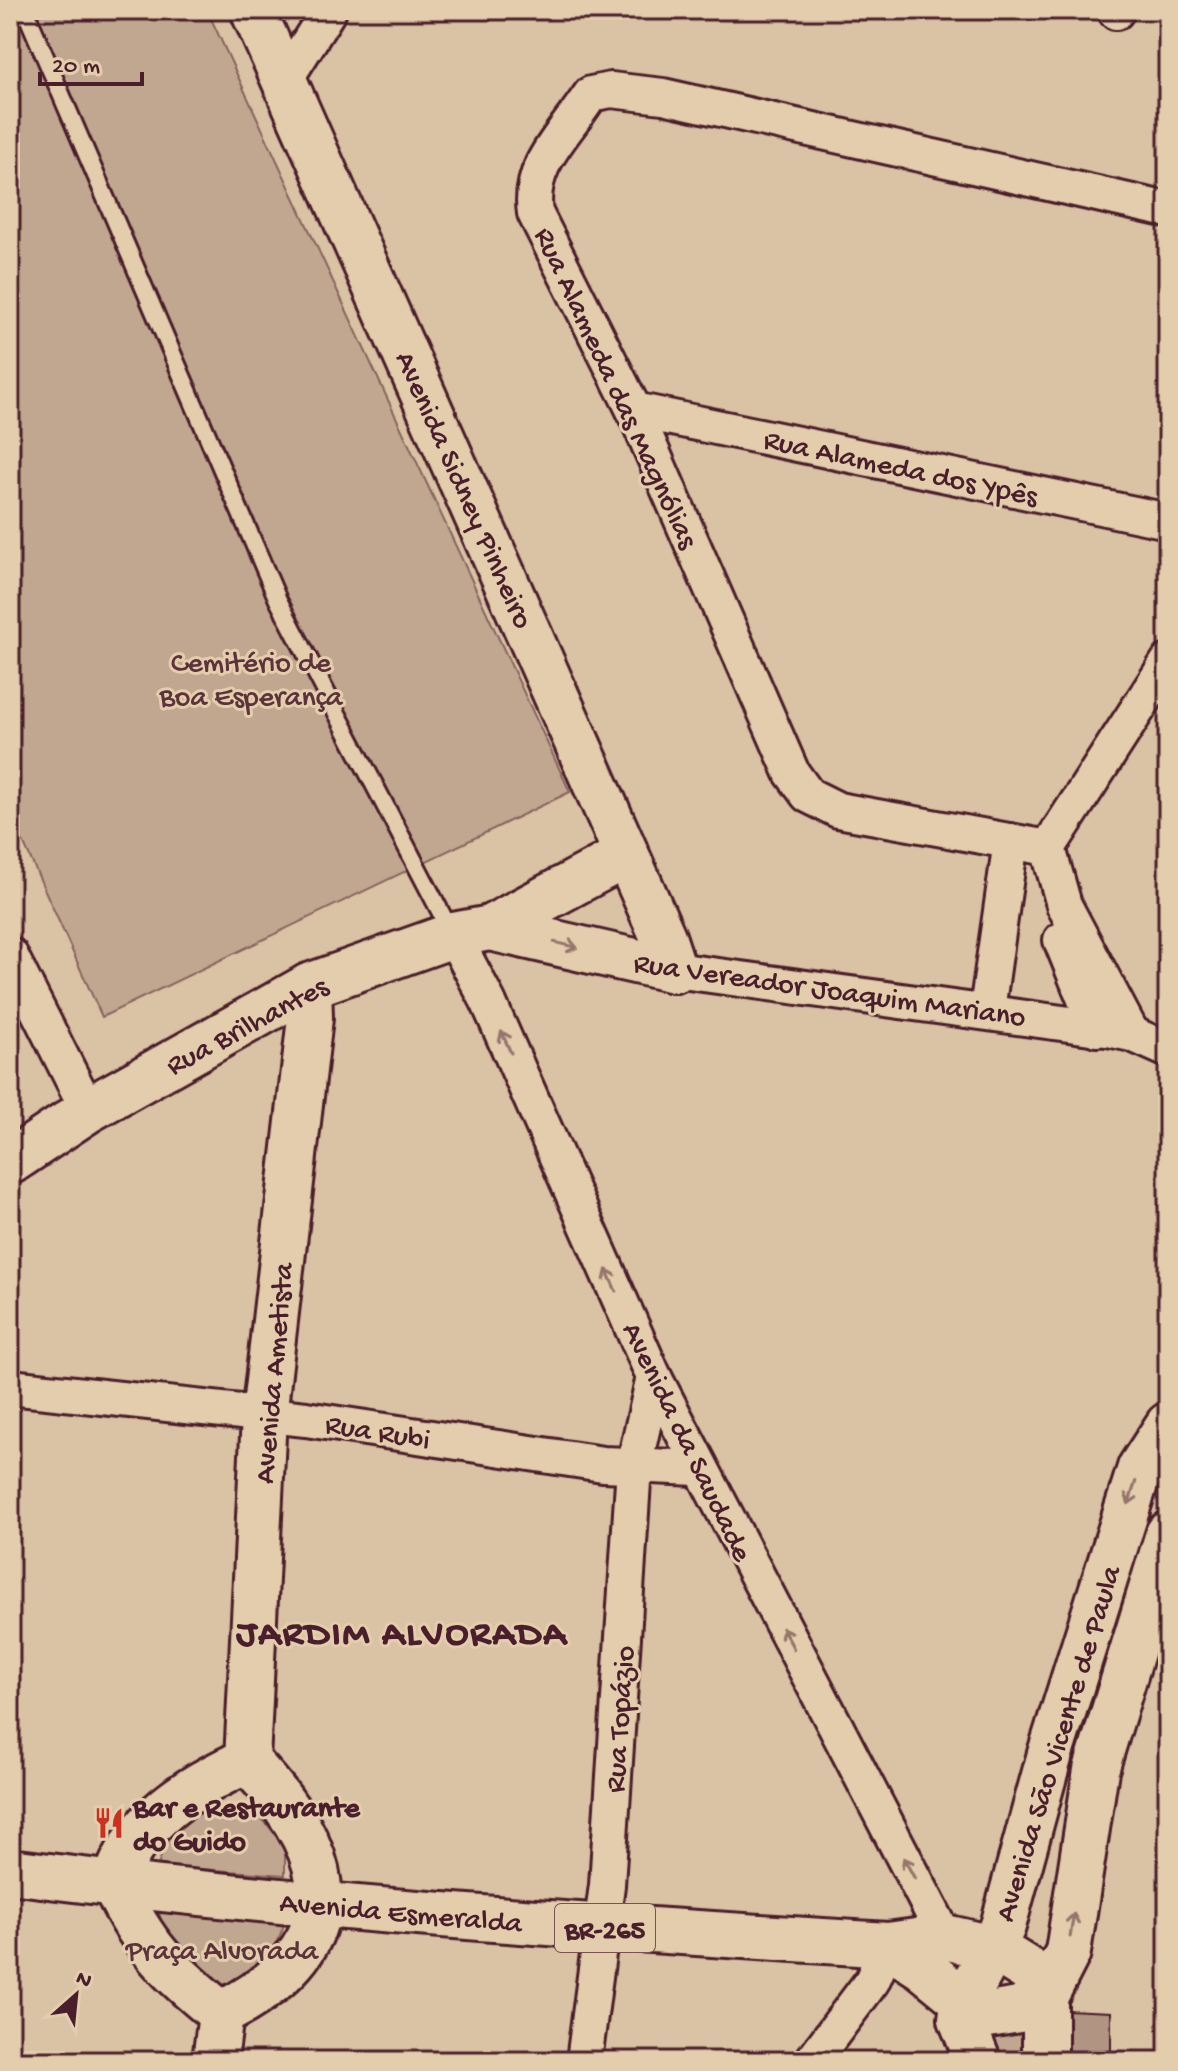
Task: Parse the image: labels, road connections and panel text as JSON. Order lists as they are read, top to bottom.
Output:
{
  "streets": {
    "street": [
      "Rua Alameda das Magnólias",
      "Rua Alameda dos Ypês",
      "Avenida Sidney Pinheiro",
      "Rua Vereador Joaquim Mariano",
      "Rua Brilhantes",
      "Avenida Ametista",
      "Rua Rubi",
      "Avenida da Saudade",
      "Rua Topázio",
      "Avenida São Vicente de Paula",
      "Avenida Esmeralda",
      "BR-265"
    ]
  },
  "crossings": [
    ["Rua Alameda das Magnólias", "Rua Alameda dos Ypês"],
    ["Avenida Sidney Pinheiro", "Rua Vereador Joaquim Mariano"],
    ["Avenida Sidney Pinheiro", "Rua Brilhantes"],
    ["Rua Vereador Joaquim Mariano", "Rua Brilhantes"],
    ["Rua Vereador Joaquim Mariano", "Avenida da Saudade"],
    ["Rua Brilhantes", "Avenida Ametista"],
    ["Rua Brilhantes", "Avenida da Saudade"],
    ["Avenida Ametista", "Rua Rubi"],
    ["Rua Rubi", "Avenida da Saudade"],
    ["Rua Rubi", "Rua Topázio"],
    ["Avenida da Saudade", "Rua Topázio"],
    ["Avenida da Saudade", "Avenida Esmeralda"],
    ["Rua Topázio", "Avenida Esmeralda"],
    ["Avenida São Vicente de Paula", "Avenida Esmeralda"],
    ["Avenida São Vicente de Paula", "BR-265"],
    ["Avenida Esmeralda", "BR-265"]
  ],
  "one_way": ["Avenida da Saudade"],
  "districts": ["JARDIM ALVORADA"],
  "parks": ["Cemitério de Boa Esperança", "Praça Alvorada"],
  "places": {
    "restaurant": ["Bar e Restaurante do Guido"]
  },
  "scale_bar": "20 m",
  "north": "top right"
}
